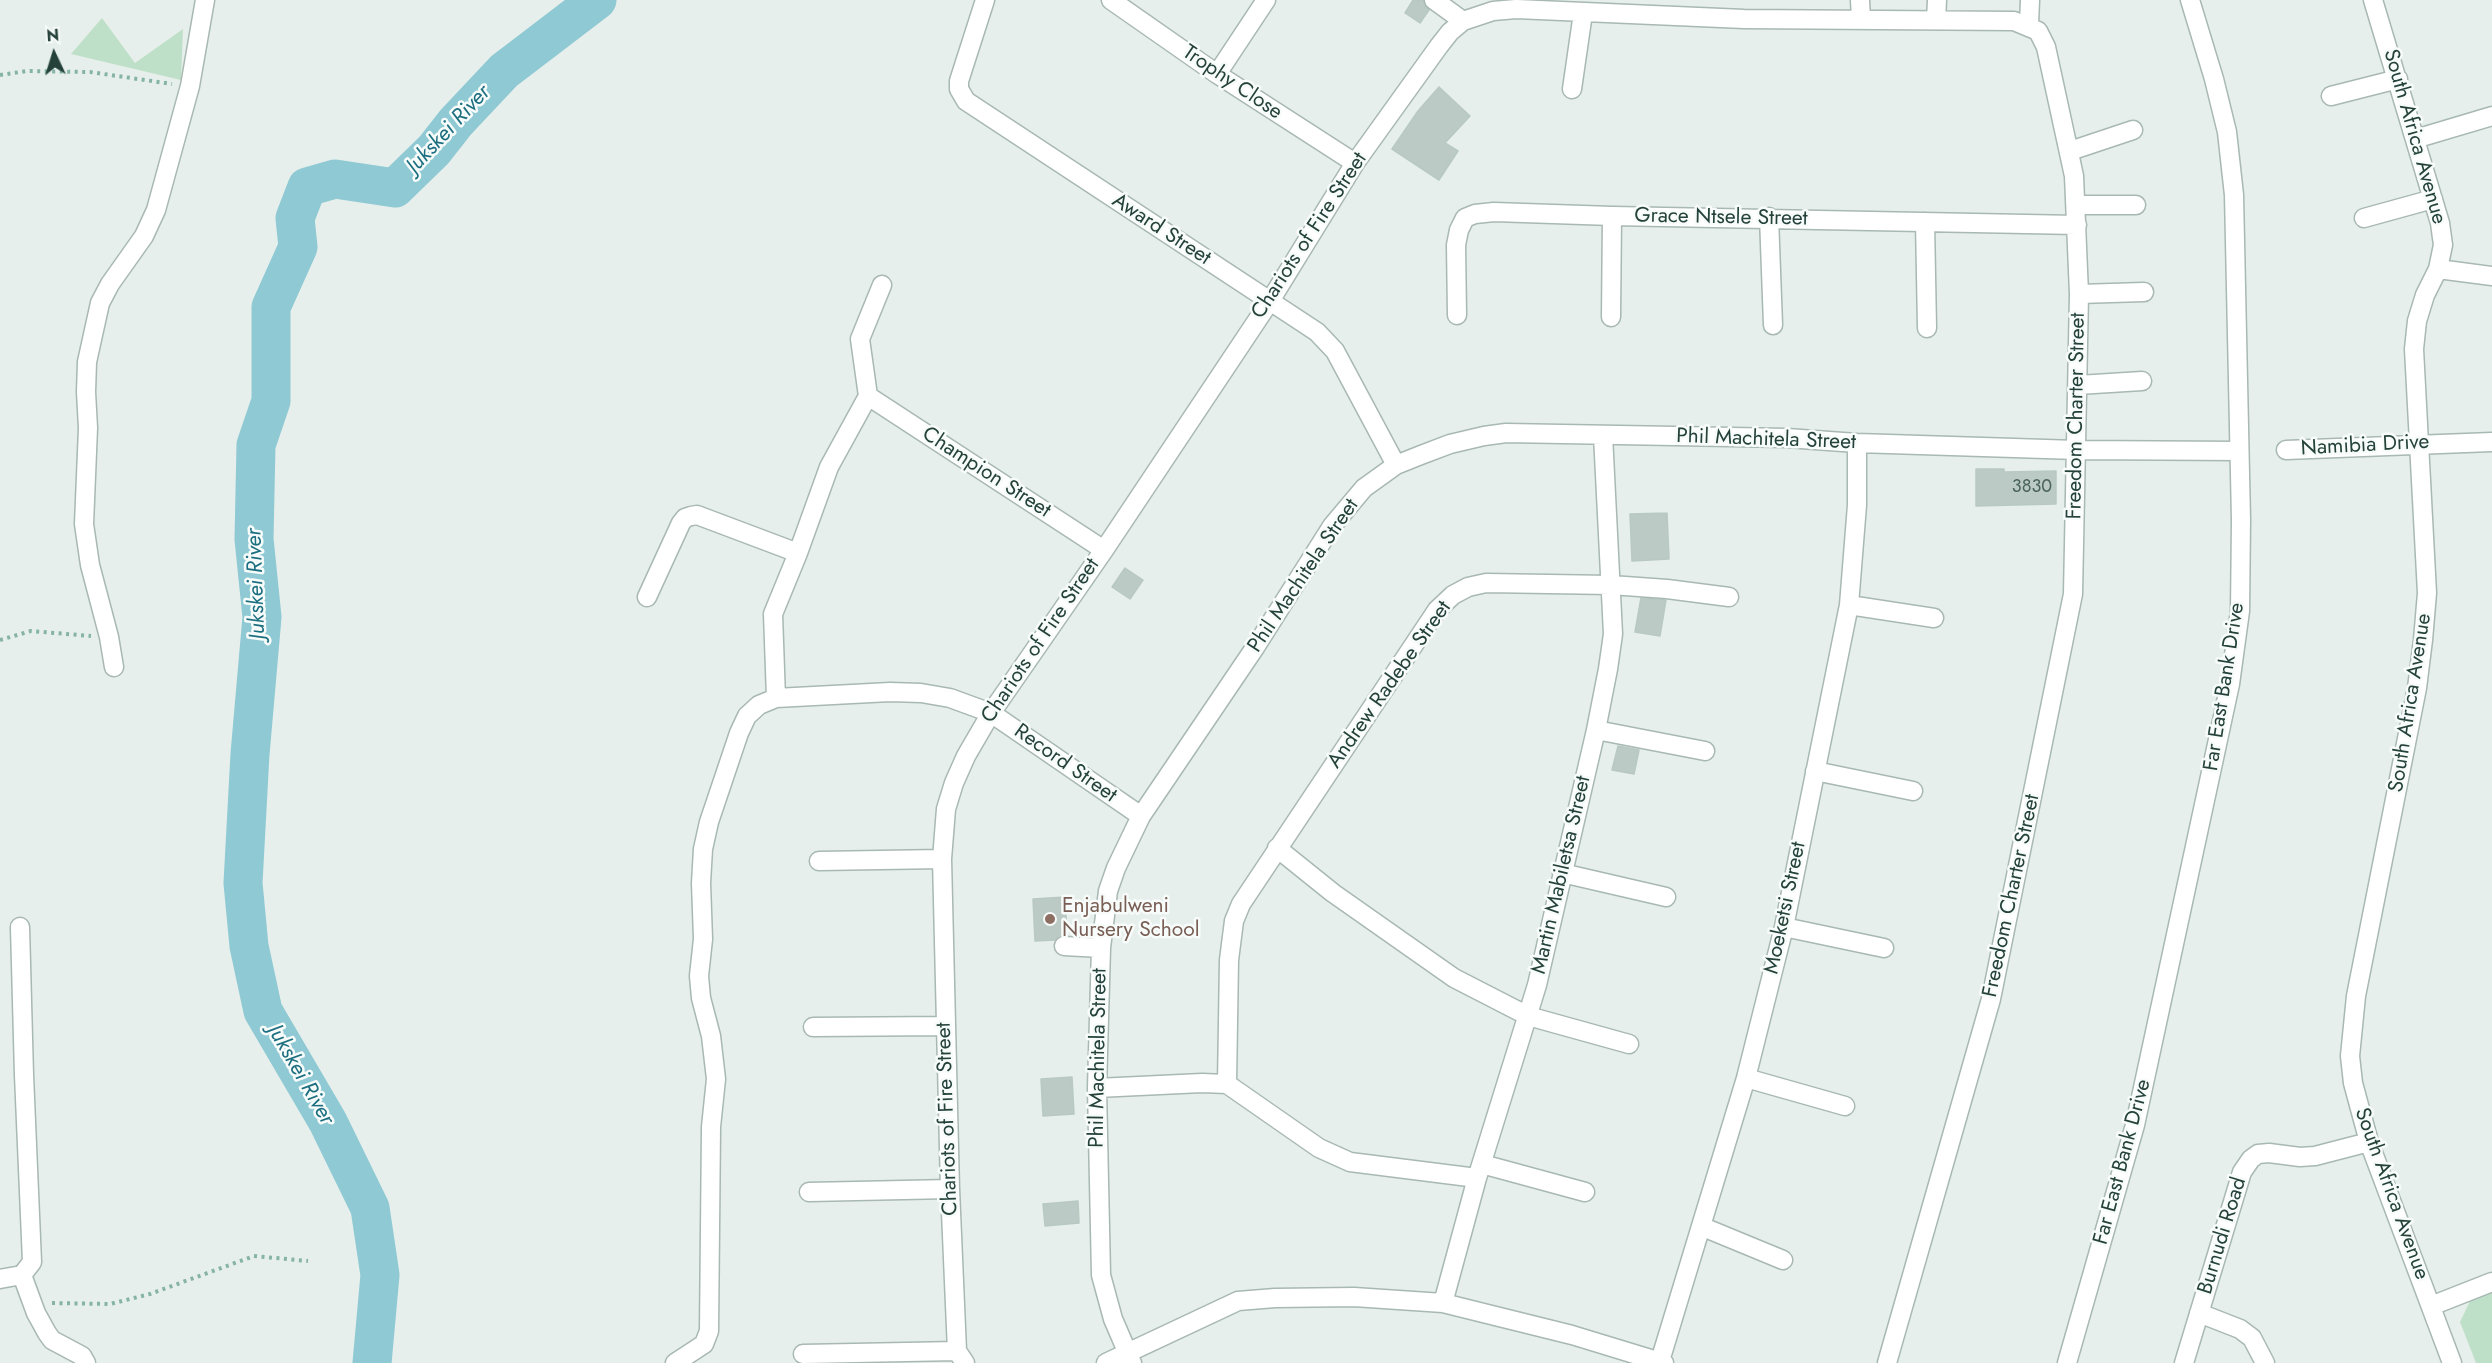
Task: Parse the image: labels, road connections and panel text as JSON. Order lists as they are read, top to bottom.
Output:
{
  "streets": {
    "street": [
      "Trophy Close",
      "South Africa Avenue",
      "Grace Ntsele Street",
      "Award Street",
      "Chariots of Fire Street",
      "Freedom Charter Street",
      "Phil Machitela Street",
      "Namibia Drive",
      "Champion Street",
      "Andrew Radebe Street",
      "Far East Bank Drive",
      "Record Street",
      "Martin Mabiletsa Street",
      "Moeketsi Street",
      "Burnudi Road"
    ]
  },
  "crossings": [
    ["Trophy Close", "Chariots of Fire Street"],
    ["South Africa Avenue", "Namibia Drive"],
    ["South Africa Avenue", "Burnudi Road"],
    ["Grace Ntsele Street", "Freedom Charter Street"],
    ["Award Street", "Chariots of Fire Street"],
    ["Award Street", "Phil Machitela Street"],
    ["Chariots of Fire Street", "Champion Street"],
    ["Chariots of Fire Street", "Record Street"],
    ["Freedom Charter Street", "Phil Machitela Street"],
    ["Phil Machitela Street", "Far East Bank Drive"],
    ["Phil Machitela Street", "Record Street"],
    ["Phil Machitela Street", "Martin Mabiletsa Street"],
    ["Phil Machitela Street", "Moeketsi Street"],
    ["Andrew Radebe Street", "Martin Mabiletsa Street"]
  ],
  "water": ["Jukskei River"],
  "places": ["Enjabulweni Nursery School"],
  "house_numbers": ["3830"],
  "north": "top"
}
